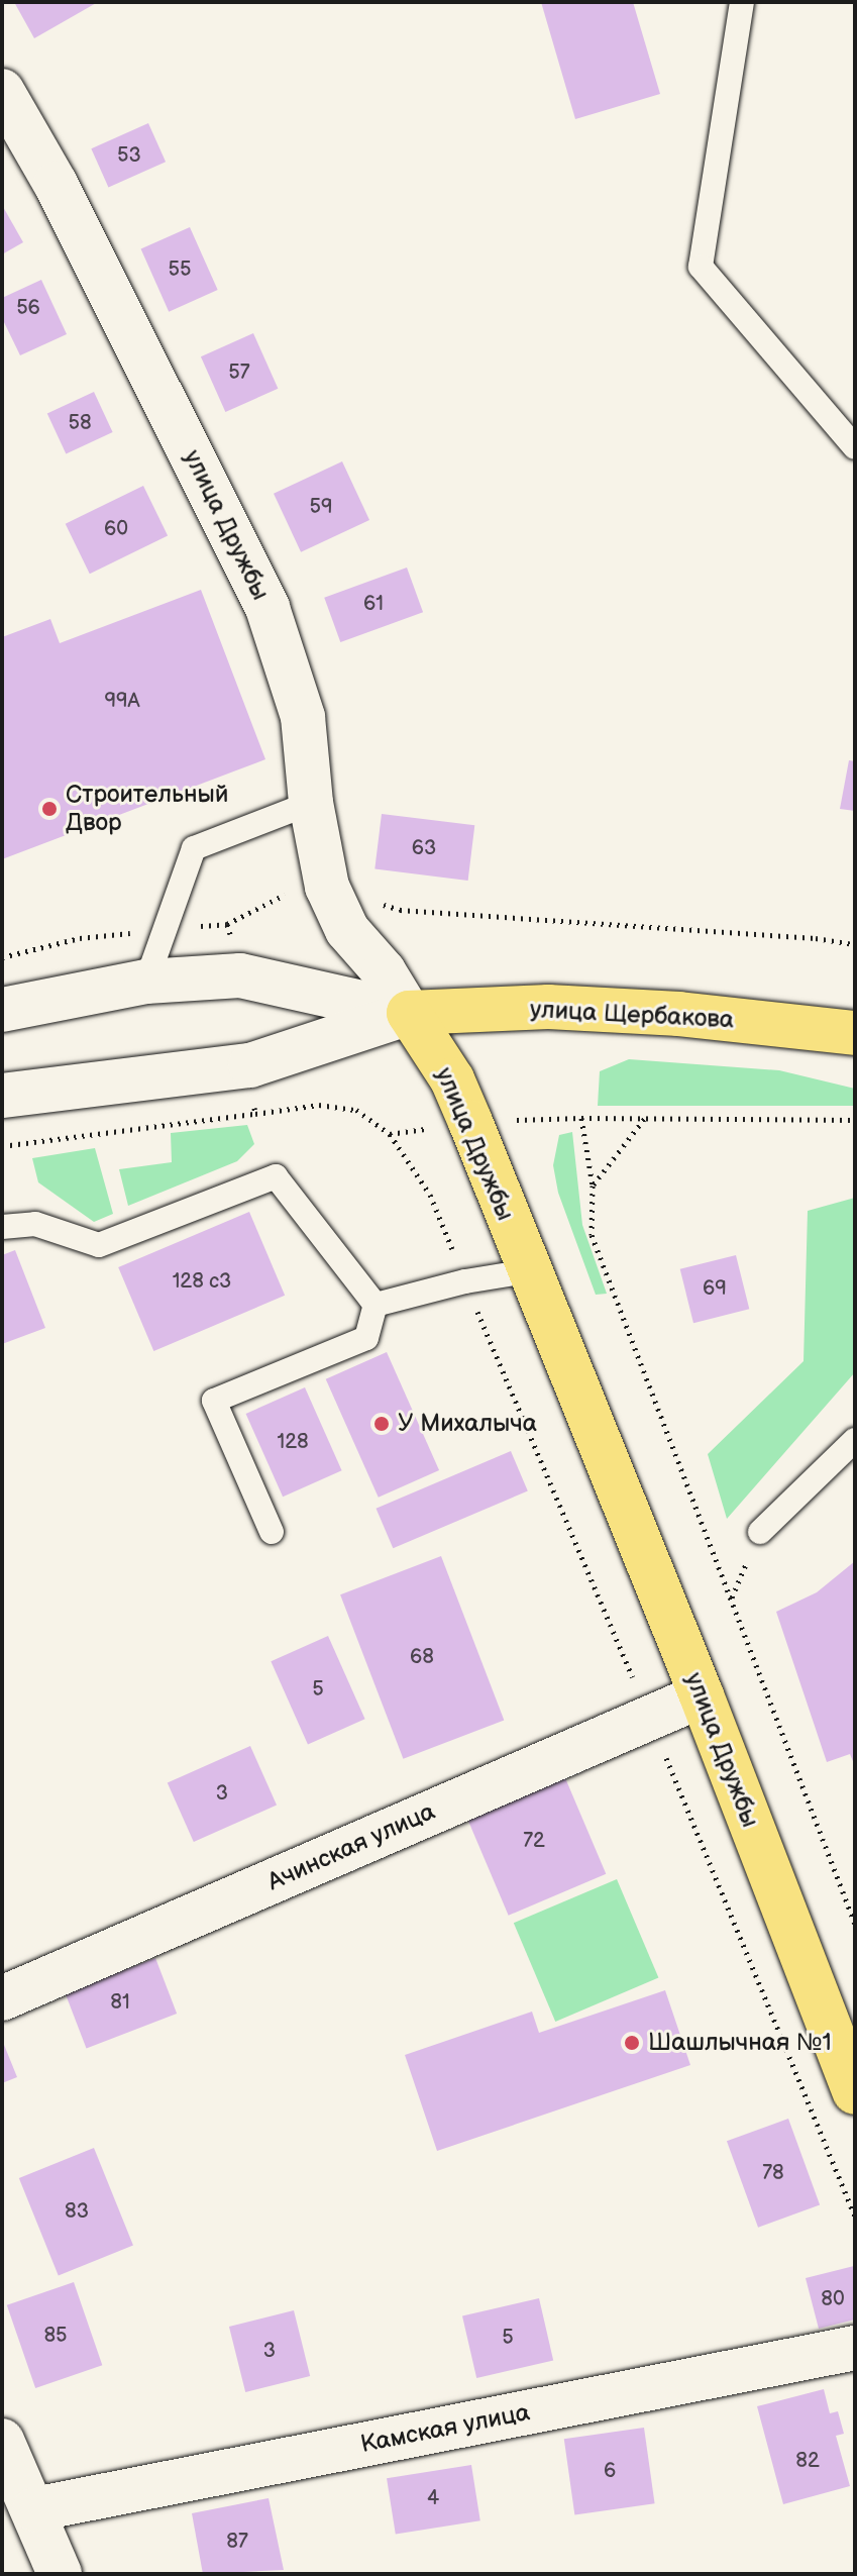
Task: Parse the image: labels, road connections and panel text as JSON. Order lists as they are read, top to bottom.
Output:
{
  "streets": {
    "main road": ["улица Дружбы", "улица Щербакова"],
    "street": ["Ачинская улица", "Камская улица"]
  },
  "crossings": [
    ["улица Дружбы", "улица Щербакова"],
    ["улица Дружбы", "Ачинская улица"]
  ],
  "places": ["Строительный Двор", "У Михалыча", "Шашлычная №1"],
  "house_numbers": [
    "53",
    "55",
    "56",
    "57",
    "58",
    "59",
    "60",
    "61",
    "99А",
    "63",
    "128 с3",
    "69",
    "128",
    "68",
    "5",
    "3",
    "72",
    "81",
    "78",
    "83",
    "80",
    "85",
    "5",
    "3",
    "82",
    "6",
    "4",
    "87"
  ]
}
